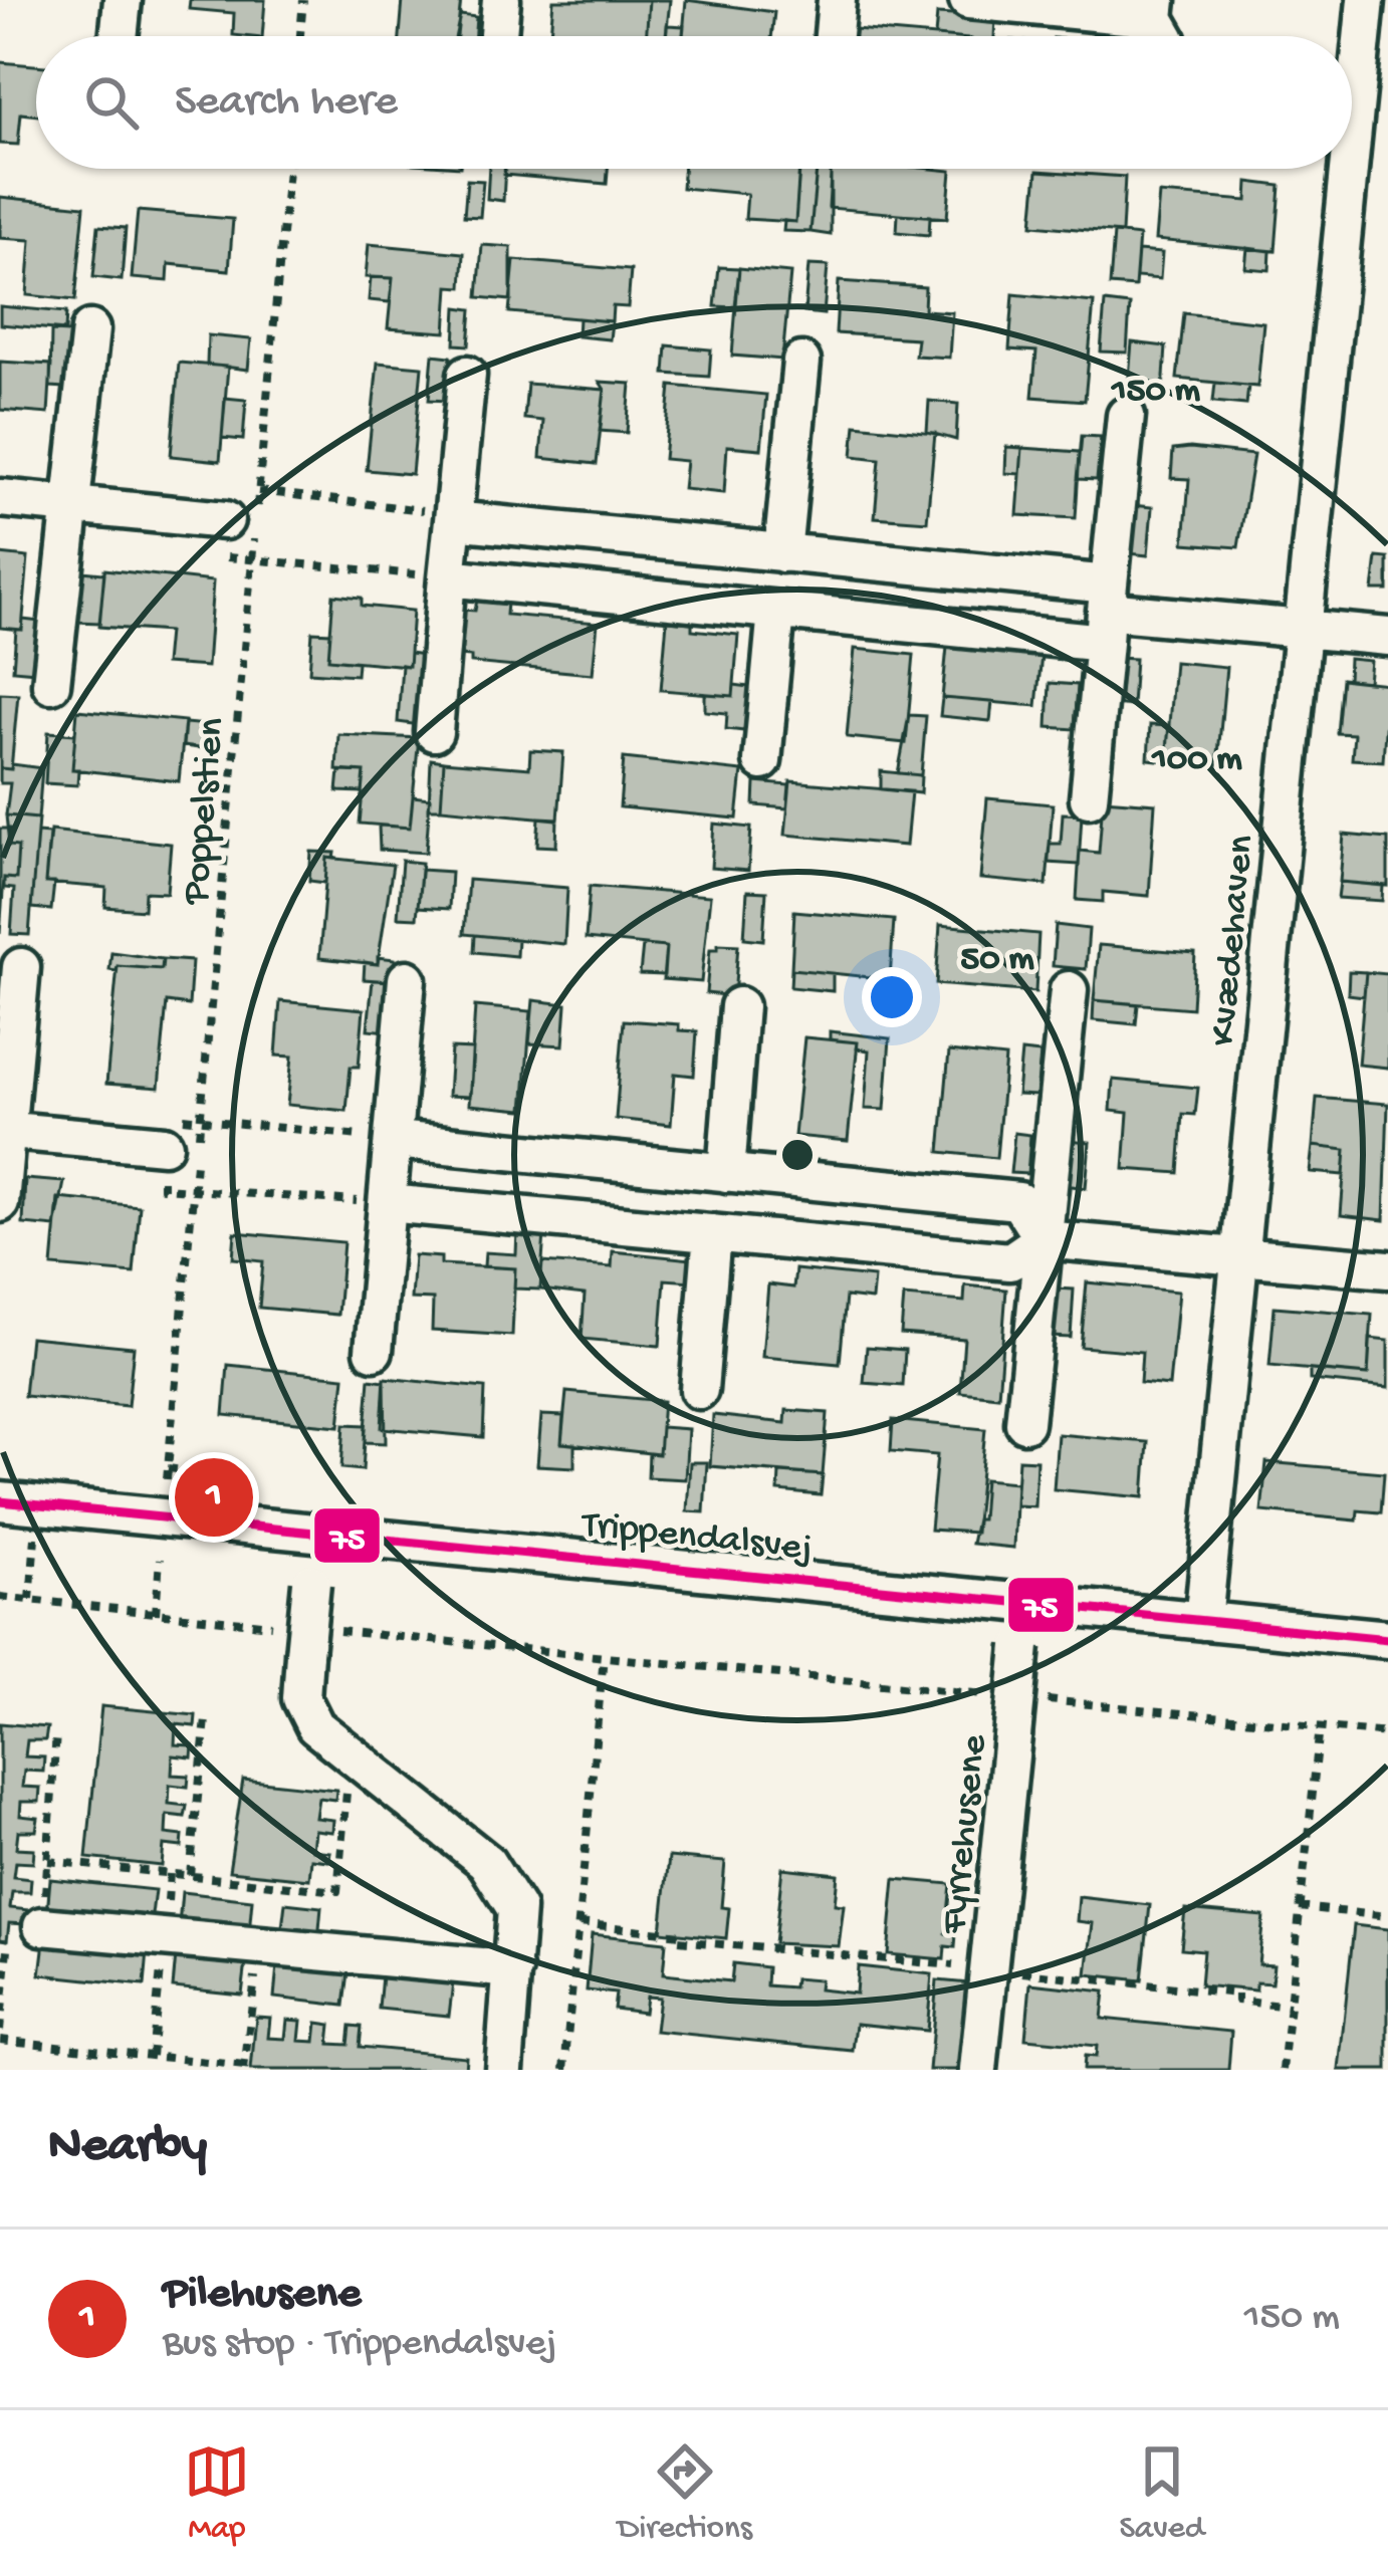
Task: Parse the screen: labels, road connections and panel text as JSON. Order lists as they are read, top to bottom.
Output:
{
  "streets": {
    "street": ["Kvædehaven", "Trippendalsvej", "Fyrrehusene"],
    "path": ["Poppelstien"]
  },
  "crossings": [
    ["Kvædehaven", "Trippendalsvej"],
    ["Trippendalsvej", "Fyrrehusene"]
  ],
  "lines": ["transit line 75"],
  "page": {
    "search": "Search here",
    "pins": "1",
    "heading": "Nearby",
    "list": [
      {
        "mark": "1",
        "name": "Pilehusene",
        "note": "Bus stop · Trippendalsvej",
        "value": "150 m"
      }
    ],
    "nav": ["Map", "Directions", "Saved"]
  },
  "rings": ["150 m", "100 m", "50 m"]
}
